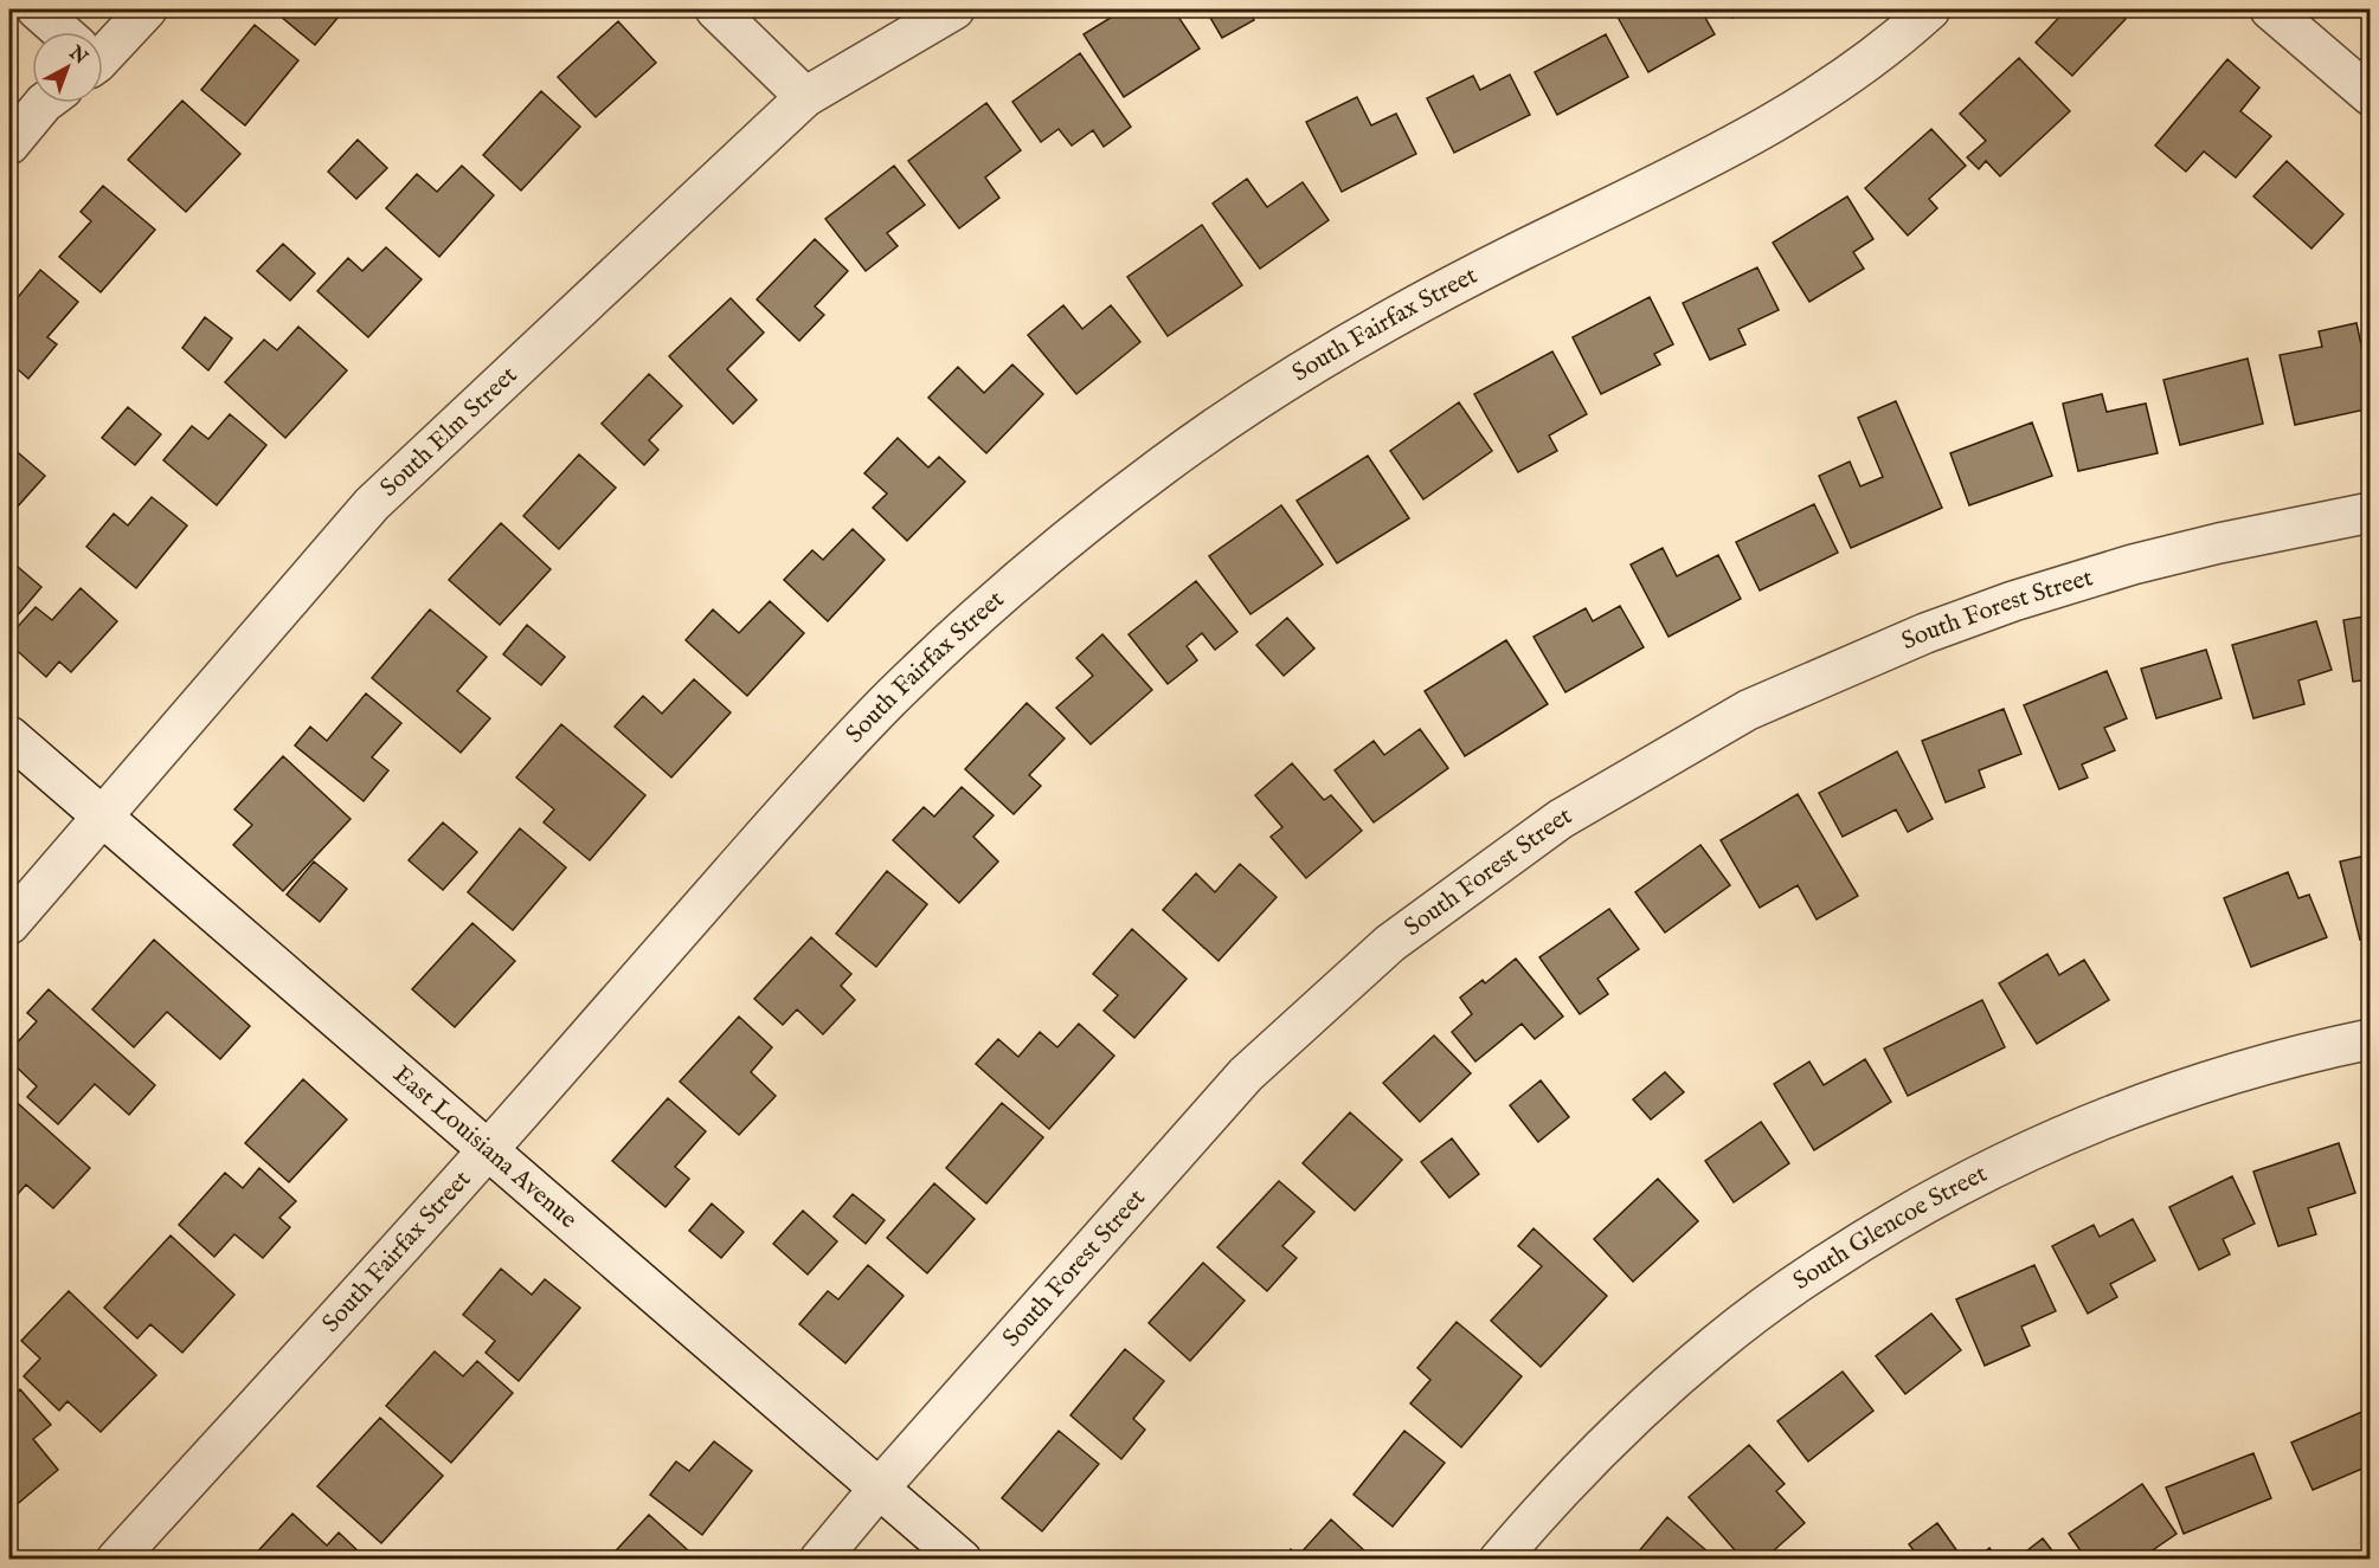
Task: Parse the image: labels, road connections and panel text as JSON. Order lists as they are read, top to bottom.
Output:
{
  "streets": {
    "street": [
      "South Fairfax Street",
      "South Elm Street",
      "South Forest Street",
      "East Louisiana Avenue",
      "South Glencoe Street"
    ]
  },
  "crossings": [
    ["South Fairfax Street", "East Louisiana Avenue"],
    ["South Elm Street", "East Louisiana Avenue"],
    ["South Forest Street", "East Louisiana Avenue"]
  ],
  "north": "top right"
}
